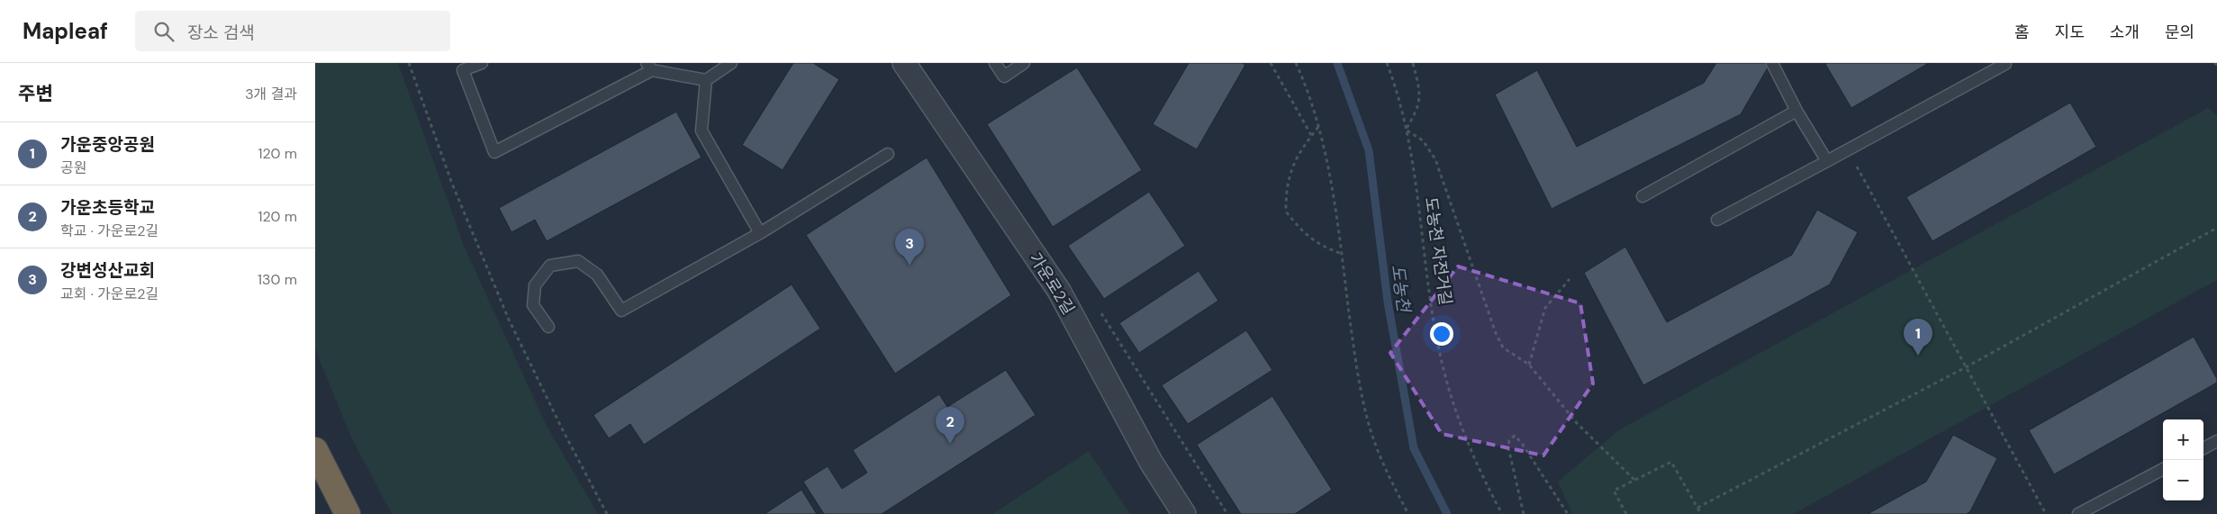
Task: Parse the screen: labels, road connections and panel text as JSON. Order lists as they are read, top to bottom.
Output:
{
  "streets": {
    "street": ["가운로2길"],
    "path": ["도농천 자전거길"]
  },
  "water": ["도농천"],
  "page": {
    "header": "Mapleaf",
    "search": "장소 검색",
    "nav": [
      "홈",
      "지도",
      "소개",
      "문의"
    ],
    "heading": ["주변", "3개 결과"],
    "list": [
      {
        "mark": "1",
        "name": "가운중앙공원",
        "note": "공원",
        "value": "120 m"
      },
      {
        "mark": "2",
        "name": "가운초등학교",
        "note": "학교 · 가운로2길",
        "value": "120 m"
      },
      {
        "mark": "3",
        "name": "강변성산교회",
        "note": "교회 · 가운로2길",
        "value": "130 m"
      }
    ],
    "pins": ["3", "1", "2"],
    "map_buttons": ["+", "−"]
  }
}
